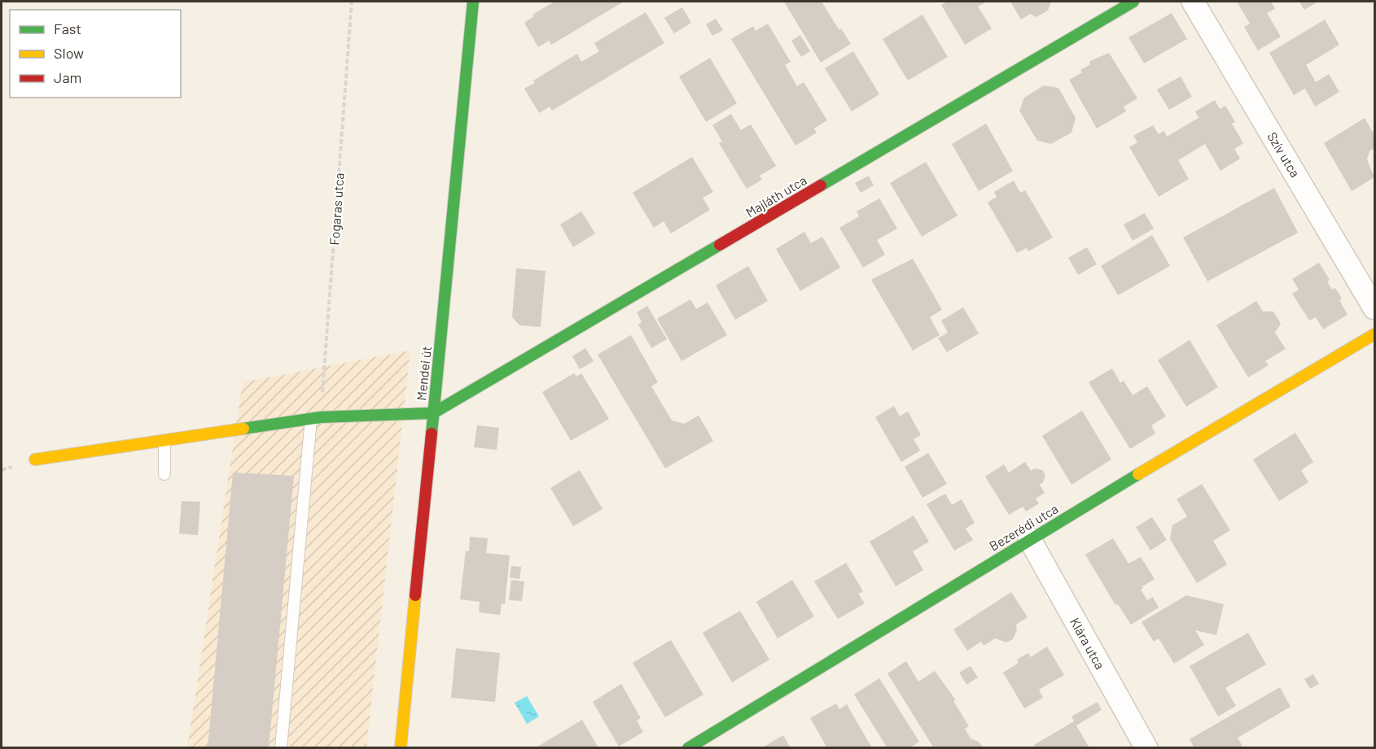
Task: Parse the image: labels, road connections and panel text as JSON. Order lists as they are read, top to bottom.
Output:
{
  "streets": {
    "street": [
      "Szív utca",
      "Majláth utca",
      "Mendei út",
      "Bezerédi utca",
      "Klára utca"
    ],
    "path": ["Fogaras utca"]
  },
  "crossings": [
    ["Majláth utca", "Mendei út"],
    ["Bezerédi utca", "Klára utca"]
  ],
  "legend": ["Fast", "Slow", "Jam"]
}
